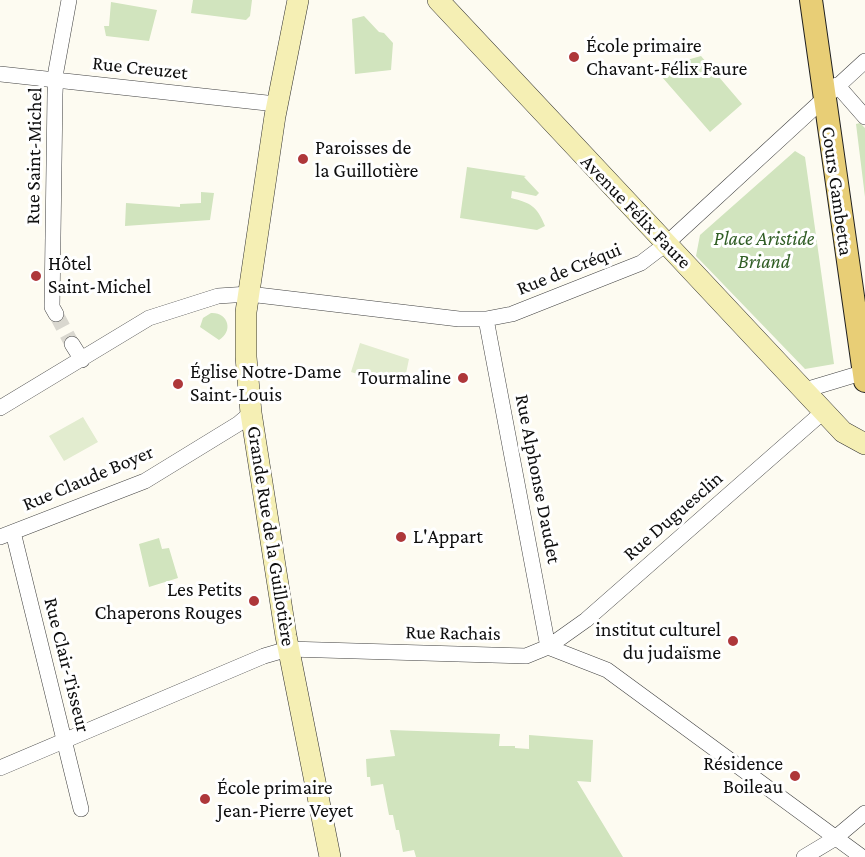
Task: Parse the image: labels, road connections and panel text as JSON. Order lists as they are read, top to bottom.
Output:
{
  "streets": {
    "main road": ["Cours Gambetta", "Avenue Félix Faure", "Grande Rue de la Guillotière"],
    "street": [
      "Rue Creuzet",
      "Rue Saint-Michel",
      "Rue de Créqui",
      "Rue Claude Boyer",
      "Rue Alphonse Daudet",
      "Rue Duguesclin",
      "Rue Rachais",
      "Rue Clair-Tisseur"
    ]
  },
  "crossings": [
    ["Rue Creuzet", "Rue Saint-Michel"],
    ["Rue Creuzet", "Grande Rue de la Guillotière"],
    ["Cours Gambetta", "Rue de Créqui"],
    ["Avenue Félix Faure", "Rue de Créqui"],
    ["Avenue Félix Faure", "Rue Duguesclin"],
    ["Rue de Créqui", "Rue Alphonse Daudet"],
    ["Rue de Créqui", "Grande Rue de la Guillotière"],
    ["Rue Claude Boyer", "Grande Rue de la Guillotière"],
    ["Rue Claude Boyer", "Rue Clair-Tisseur"],
    ["Rue Alphonse Daudet", "Rue Duguesclin"],
    ["Rue Alphonse Daudet", "Rue Rachais"],
    ["Rue Duguesclin", "Rue Rachais"],
    ["Grande Rue de la Guillotière", "Rue Rachais"],
    ["Rue Rachais", "Rue Clair-Tisseur"]
  ],
  "parks": ["Place Aristide Briand"],
  "places": [
    "École primaire Chavant-Félix Faure",
    "Paroisses de la Guillotière",
    "Hôtel Saint-Michel",
    "Tourmaline",
    "Église Notre-Dame Saint-Louis",
    "L'Appart",
    "Les Petits Chaperons Rouges",
    "institut culturel du judaïsme",
    "Résidence Boileau",
    "École primaire Jean-Pierre Veyet"
  ]
}
